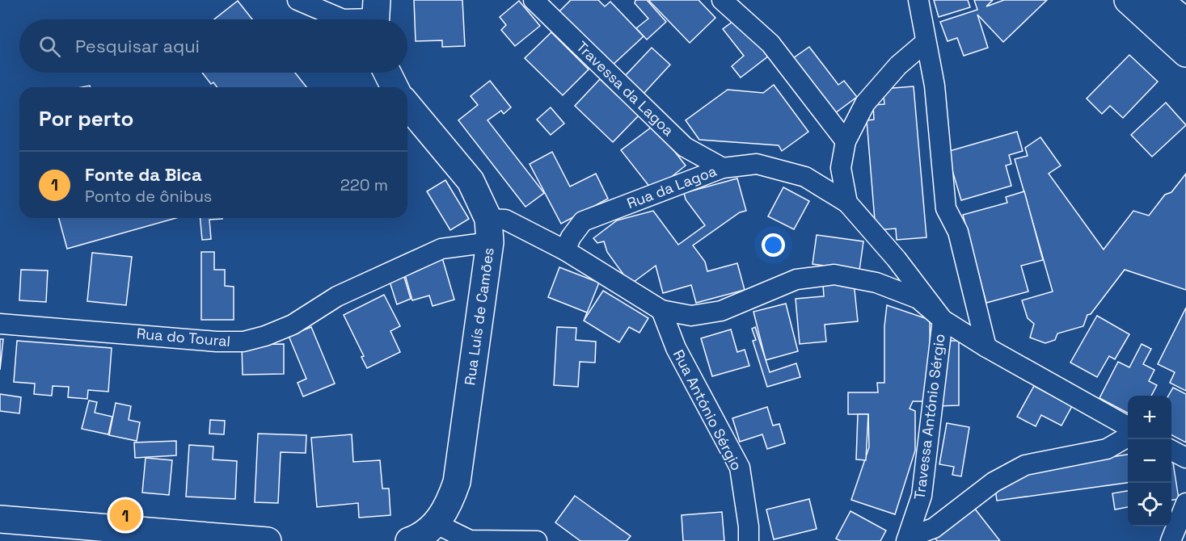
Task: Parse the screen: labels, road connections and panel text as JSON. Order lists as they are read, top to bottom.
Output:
{
  "streets": {
    "main road": ["Rua Luís de Camões"],
    "street": [
      "Travessa da Lagoa",
      "Rua da Lagoa",
      "Rua do Toural",
      "Rua António Sérgio",
      "Travessa António Sérgio"
    ]
  },
  "crossings": [
    ["Travessa da Lagoa", "Rua da Lagoa"],
    ["Rua da Lagoa", "Rua do Toural"],
    ["Rua Luís de Camões", "Rua do Toural"],
    ["Rua do Toural", "Rua António Sérgio"]
  ],
  "page": {
    "search": "Pesquisar aqui",
    "heading": "Por perto",
    "list": [
      {
        "mark": "1",
        "name": "Fonte da Bica",
        "note": "Ponto de ônibus",
        "value": "220 m"
      }
    ],
    "map_buttons": ["+", "−"],
    "pins": "1"
  }
}
